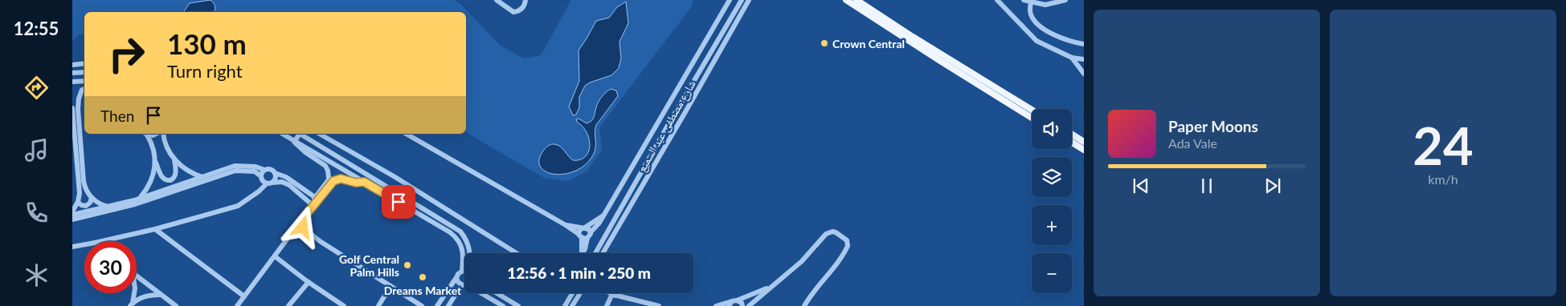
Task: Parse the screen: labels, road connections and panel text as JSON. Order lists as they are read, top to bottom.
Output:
{
  "streets": {
    "street": ["شارع مصطفى عبد السميع"]
  },
  "places": ["Crown Central", "Golf Central Palm Hills", "Dreams Market"],
  "page": {
    "tabs": "12:55",
    "tile": ["24", "km/h"],
    "turn": ["130 m", "Turn right"],
    "then": "Then",
    "map_buttons": ["+", "−"],
    "song": ["Paper Moons", "Ada Vale"],
    "limit": "30",
    "trip": "12:56 · 1 min · 250 m"
  }
}
